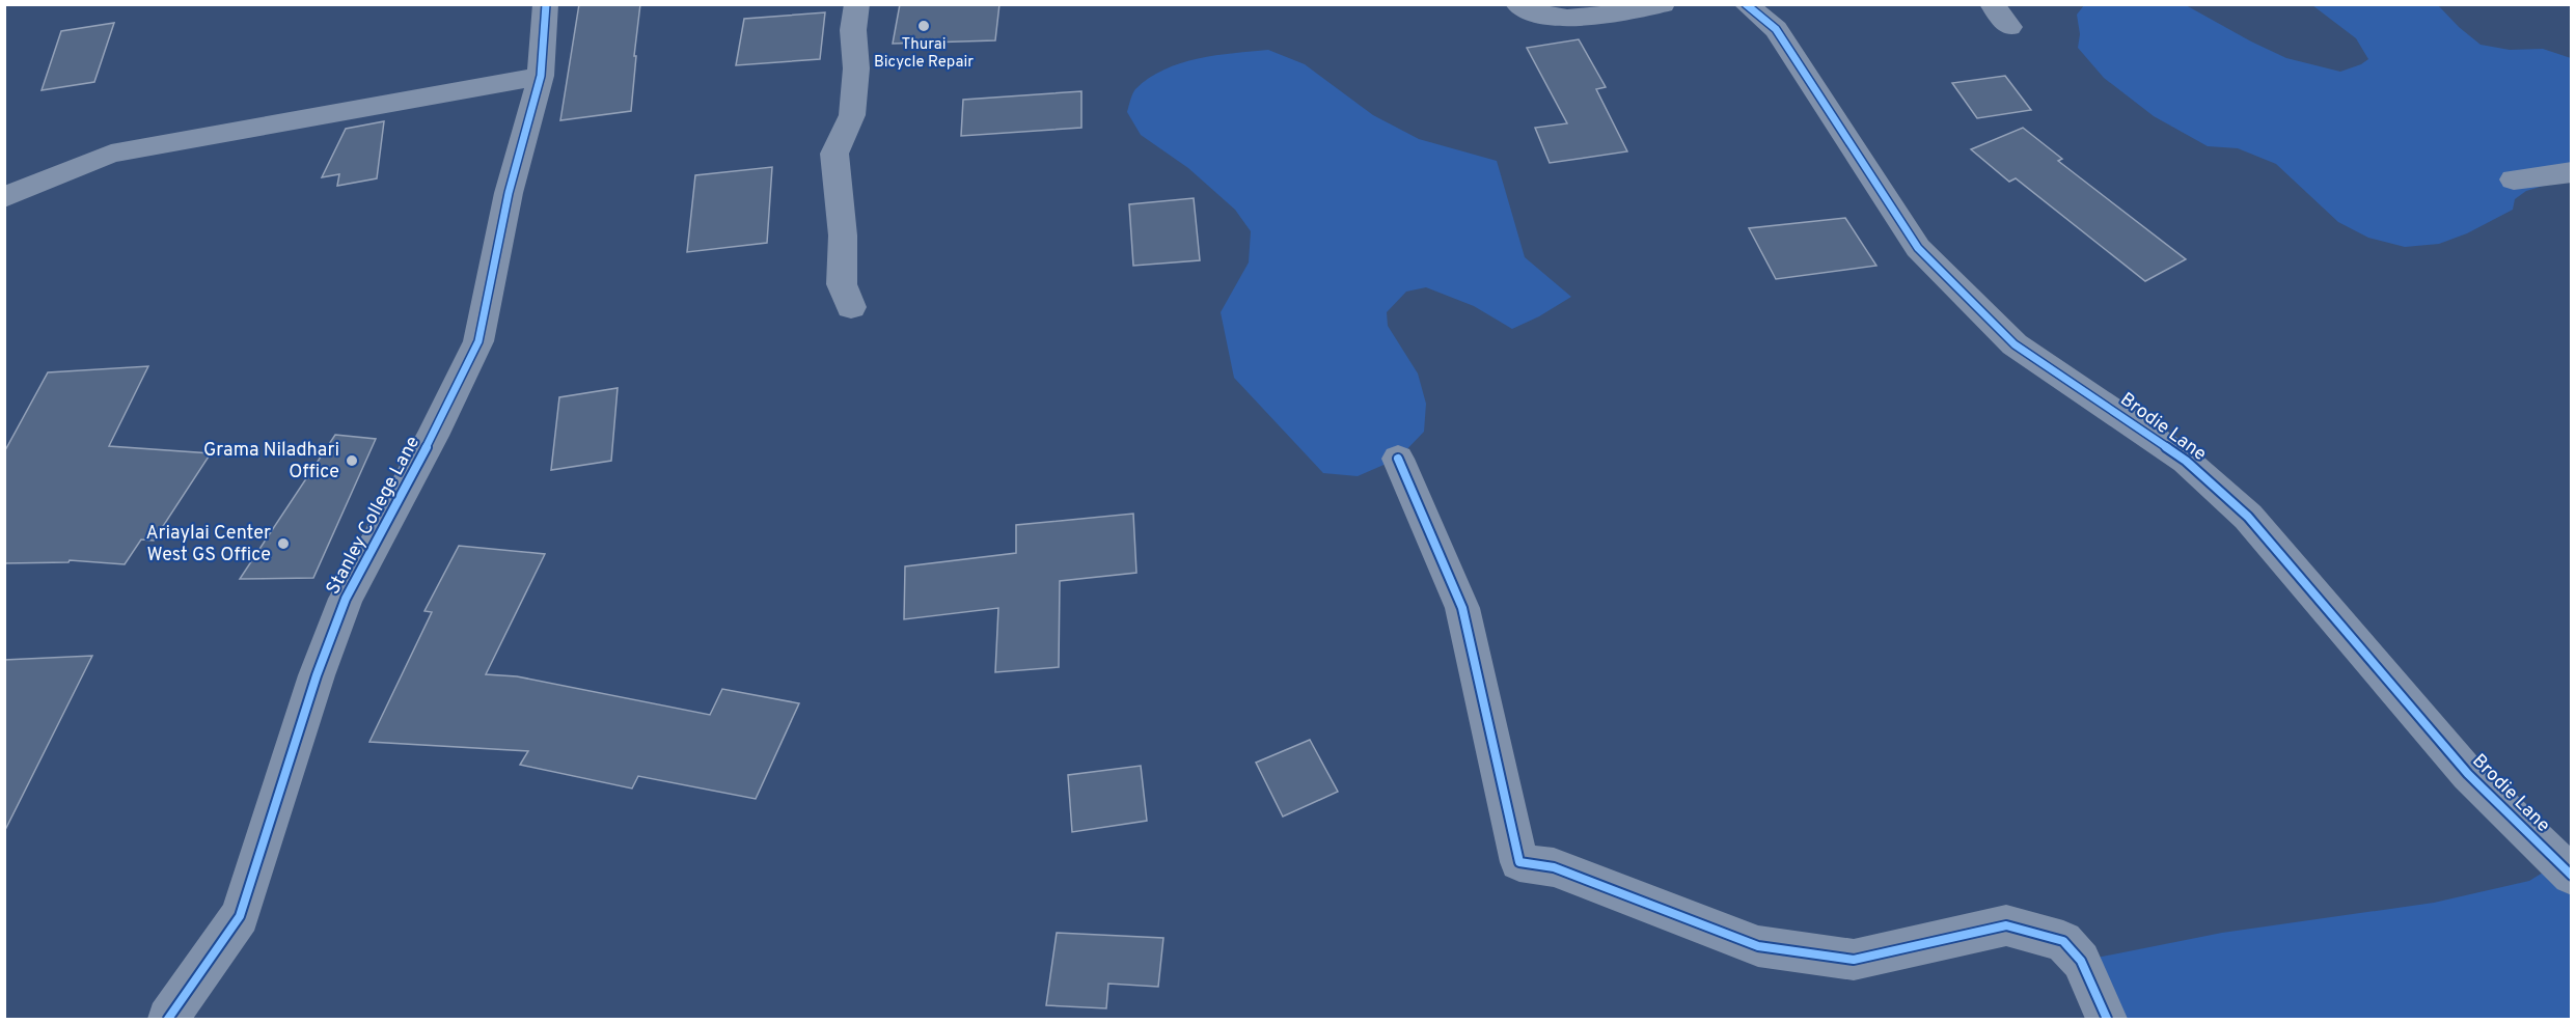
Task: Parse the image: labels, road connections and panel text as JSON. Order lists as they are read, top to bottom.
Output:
{
  "streets": {
    "street": ["Brodie Lane", "Stanley College Lane"]
  },
  "places": ["Thurai Bicycle Repair", "Grama Niladhari Office", "Ariaylai Center West GS Office"]
}
